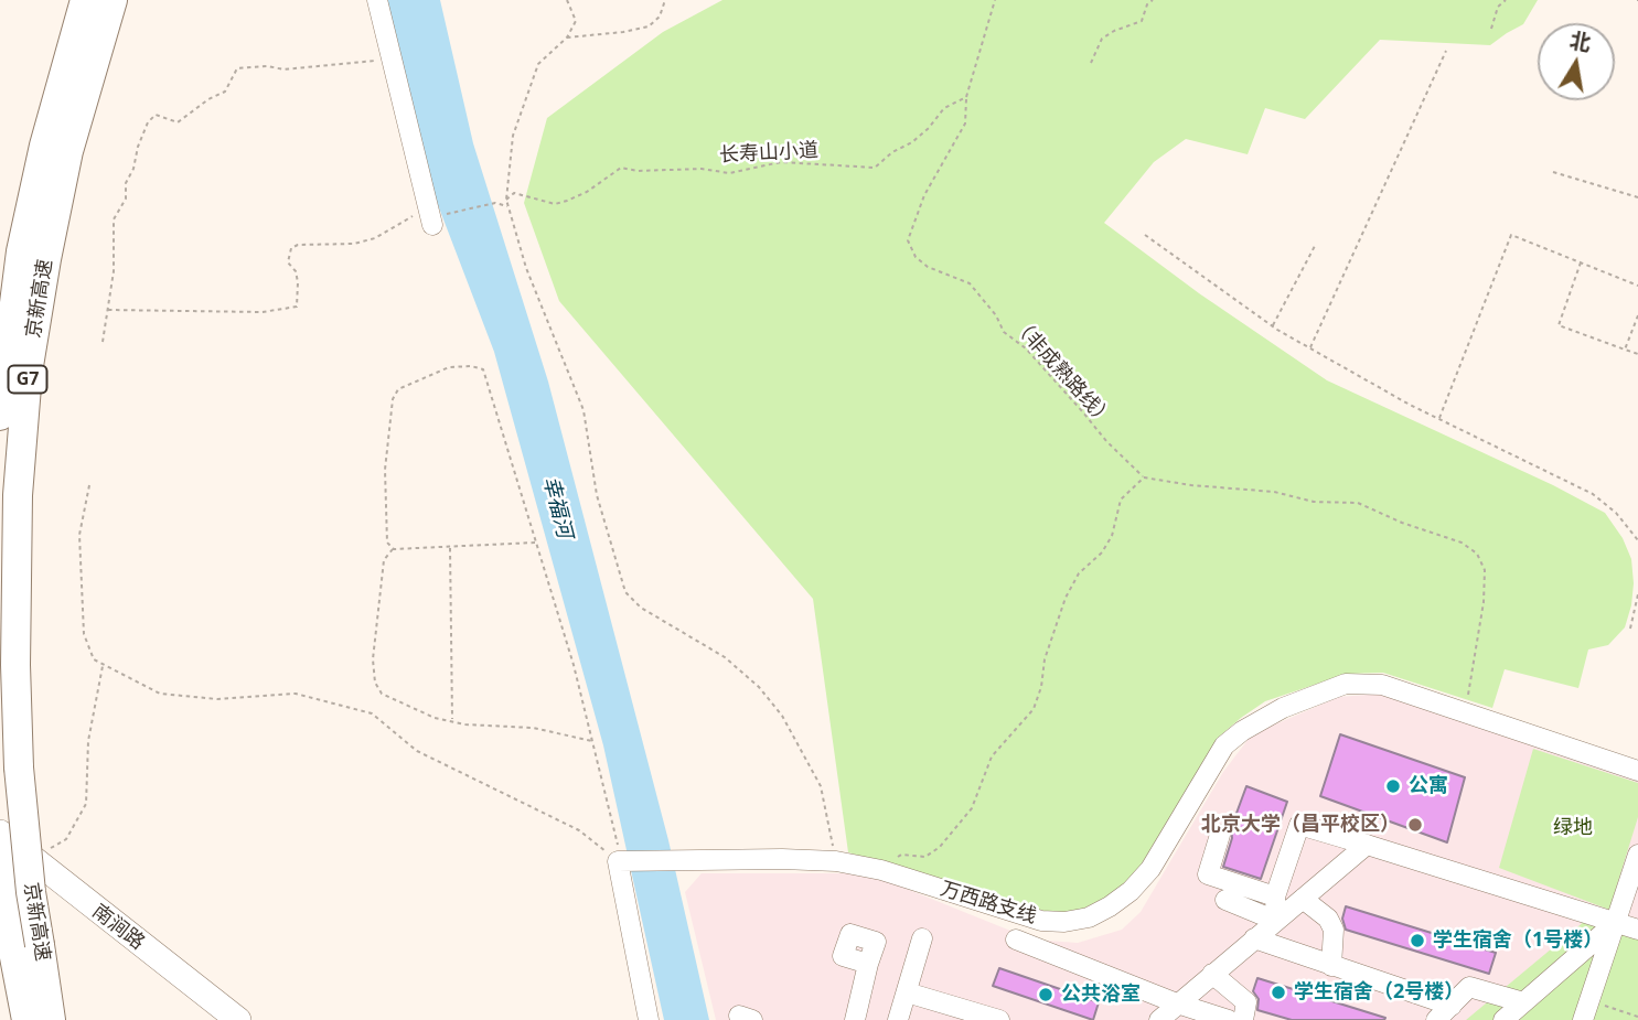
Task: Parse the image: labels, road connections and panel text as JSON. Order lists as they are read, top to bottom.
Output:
{
  "streets": {
    "highway": ["京新高速", "G7"],
    "main road": ["南涧路"],
    "street": ["万西路支线"],
    "path": ["长寿山小道", "（非成熟路线）"]
  },
  "crossings": [
    ["长寿山小道", "（非成熟路线）"]
  ],
  "water": ["幸福河"],
  "parks": ["绿地"],
  "places": [
    "公寓",
    "北京大学（昌平校区）",
    "学生宿舍（1号楼）",
    "学生宿舍（2号楼）",
    "公共浴室"
  ],
  "north": "top"
}
